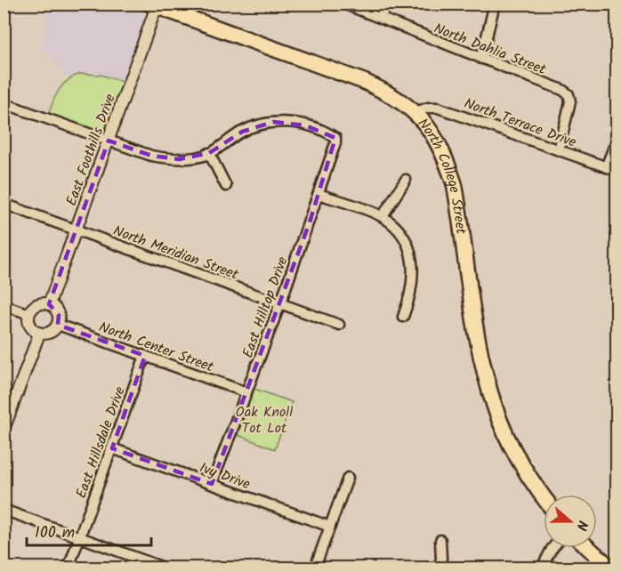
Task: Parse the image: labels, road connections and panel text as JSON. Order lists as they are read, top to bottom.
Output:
{
  "streets": {
    "main road": ["North College Street"],
    "street": [
      "North Dahlia Street",
      "North Terrace Drive",
      "East Foothills Drive",
      "North Meridian Street",
      "East Hilltop Drive",
      "North Center Street",
      "East Hillsdale Drive",
      "Ivy Drive"
    ]
  },
  "crossings": [
    ["North Dahlia Street", "North Terrace Drive"],
    ["North Terrace Drive", "North College Street"],
    ["East Foothills Drive", "North College Street"],
    ["East Foothills Drive", "North Meridian Street"],
    ["East Foothills Drive", "North Center Street"],
    ["North Meridian Street", "East Hilltop Drive"],
    ["East Hilltop Drive", "North Center Street"],
    ["East Hilltop Drive", "Ivy Drive"],
    ["North Center Street", "East Hillsdale Drive"],
    ["East Hillsdale Drive", "Ivy Drive"]
  ],
  "parks": ["Oak Knoll Tot Lot"],
  "scale_bar": "100 m",
  "north": "right"
}
